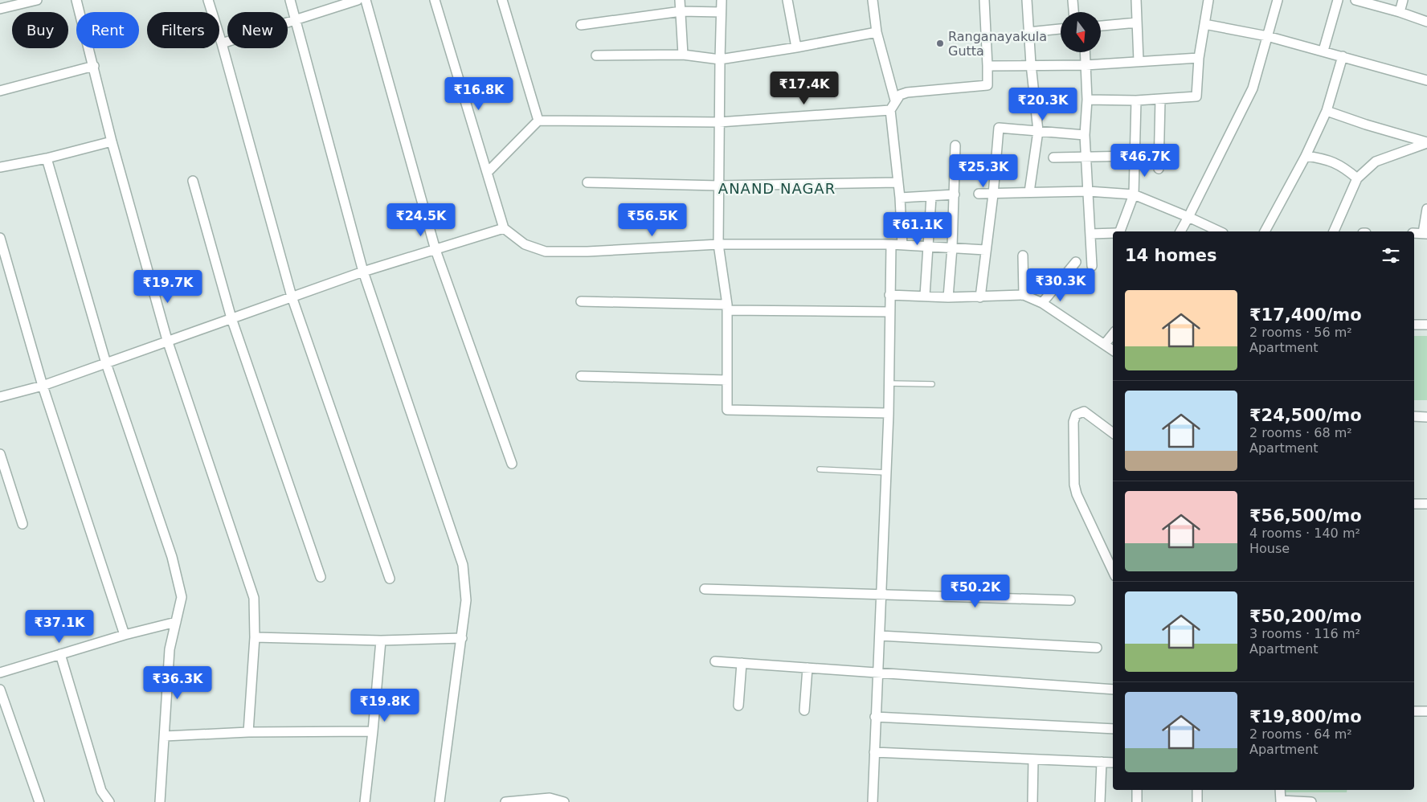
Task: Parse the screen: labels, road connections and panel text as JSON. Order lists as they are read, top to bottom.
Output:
{
  "districts": ["ANAND NAGAR"],
  "places": ["Ranganayakula Gutta"],
  "north": "bottom",
  "page": {
    "chip": [
      "Buy",
      "Rent",
      "Filters",
      "New"
    ],
    "price": [
      "₹17.4K",
      "₹16.8K",
      "₹20.3K",
      "₹46.7K",
      "₹25.3K",
      "₹24.5K",
      "₹56.5K",
      "₹61.1K",
      "₹30.3K",
      "₹19.7K",
      "₹50.2K",
      "₹37.1K",
      "₹36.3K",
      "₹19.8K"
    ],
    "heading": "14 homes",
    "list": [
      {
        "name": "₹17,400/mo",
        "note": "2 rooms · 56 m² · Apartment"
      },
      {
        "name": "₹24,500/mo",
        "note": "2 rooms · 68 m² · Apartment"
      },
      {
        "name": "₹56,500/mo",
        "note": "4 rooms · 140 m² · House"
      },
      {
        "name": "₹50,200/mo",
        "note": "3 rooms · 116 m² · Apartment"
      },
      {
        "name": "₹19,800/mo",
        "note": "2 rooms · 64 m² · Apartment"
      }
    ]
  }
}
